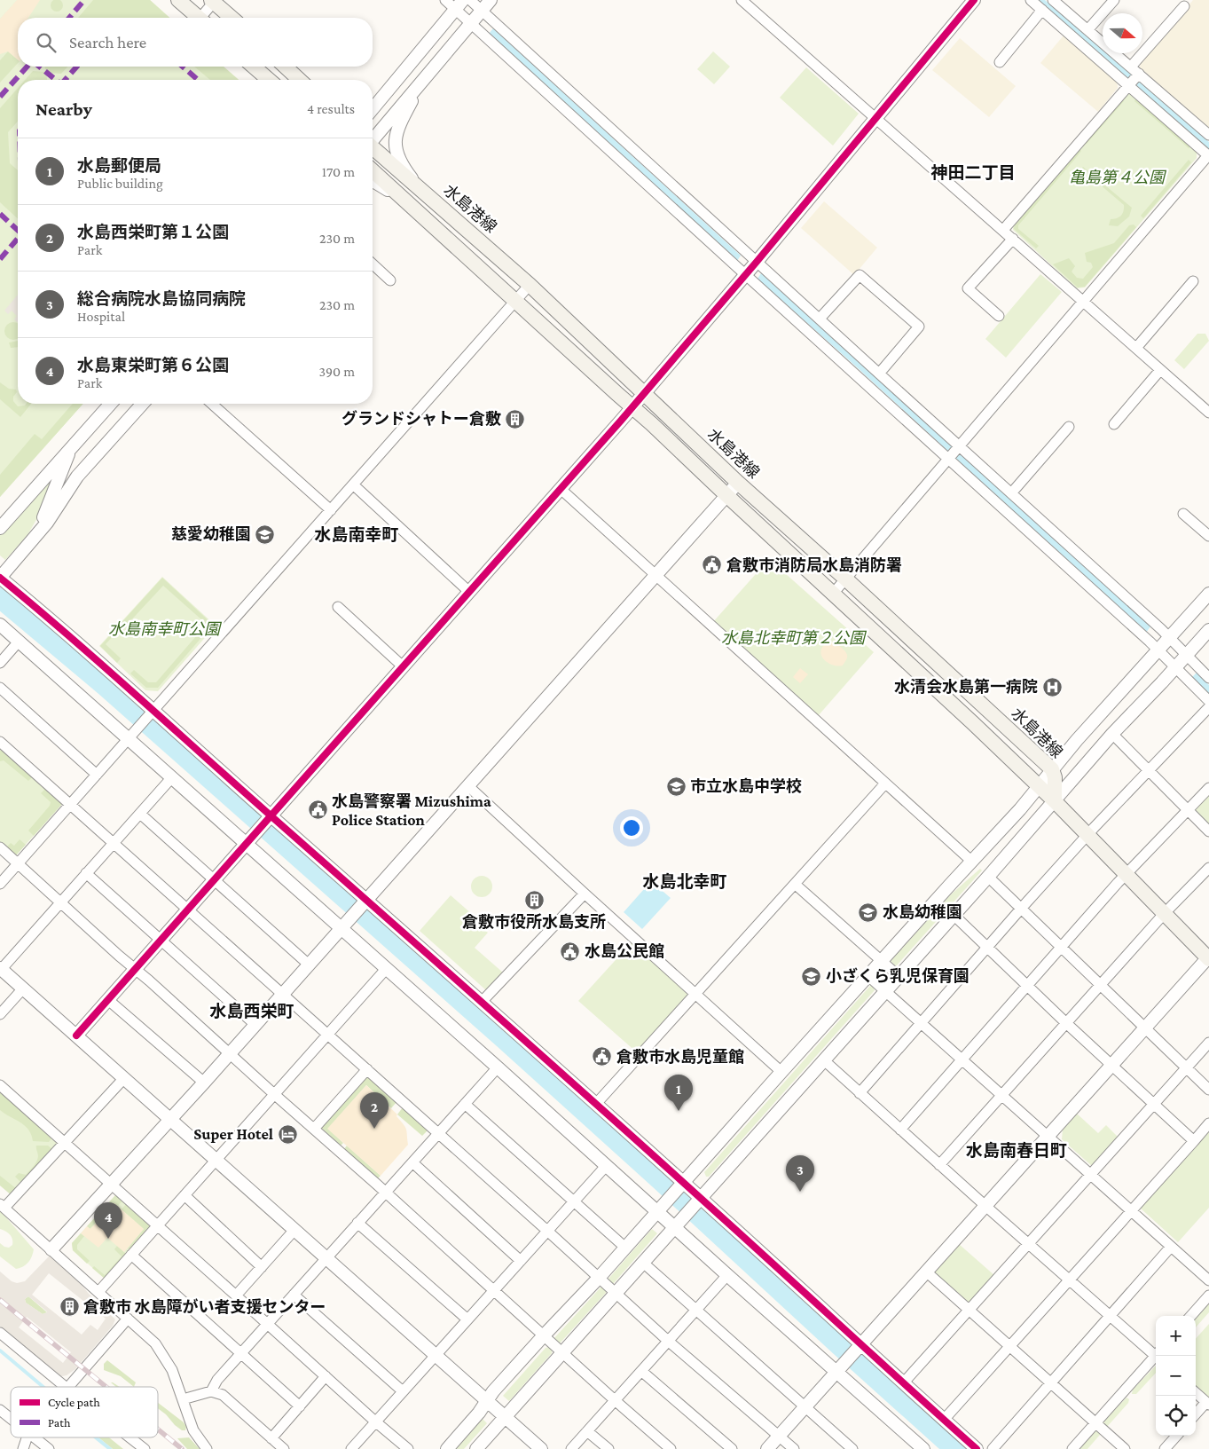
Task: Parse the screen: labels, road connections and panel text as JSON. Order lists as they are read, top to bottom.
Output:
{
  "streets": {
    "main road": ["水島港線"]
  },
  "districts": [
    "神田二丁目",
    "水島南幸町",
    "水島北幸町",
    "水島西栄町",
    "水島南春日町"
  ],
  "parks": ["亀島第４公園", "水島南幸町公園", "水島北幸町第２公園"],
  "places": {
    "building": ["グランドシャトー倉敷", "倉敷市役所水島支所", "倉敷市 水島障がい者支援センター"],
    "school or university": [
      "慈愛幼稚園",
      "市立水島中学校",
      "水島幼稚園",
      "小ざくら乳児保育園"
    ],
    "public building": [
      "倉敷市消防局水島消防署",
      "水島警察署 Mizushima Police Station",
      "水島公民館",
      "倉敷市水島児童館"
    ],
    "hospital": ["水清会水島第一病院"],
    "hotel": ["Super Hotel"]
  },
  "legend": ["Cycle path", "Path"],
  "north": "right",
  "page": {
    "search": "Search here",
    "heading": ["Nearby", "4 results"],
    "list": [
      {
        "mark": "1",
        "name": "水島郵便局",
        "note": "Public building",
        "value": "170 m"
      },
      {
        "mark": "2",
        "name": "水島西栄町第１公園",
        "note": "Park",
        "value": "230 m"
      },
      {
        "mark": "3",
        "name": "総合病院水島協同病院",
        "note": "Hospital",
        "value": "230 m"
      },
      {
        "mark": "4",
        "name": "水島東栄町第６公園",
        "note": "Park",
        "value": "390 m"
      }
    ],
    "pins": [
      "1",
      "2",
      "3",
      "4"
    ],
    "map_buttons": ["+", "−"]
  }
}
